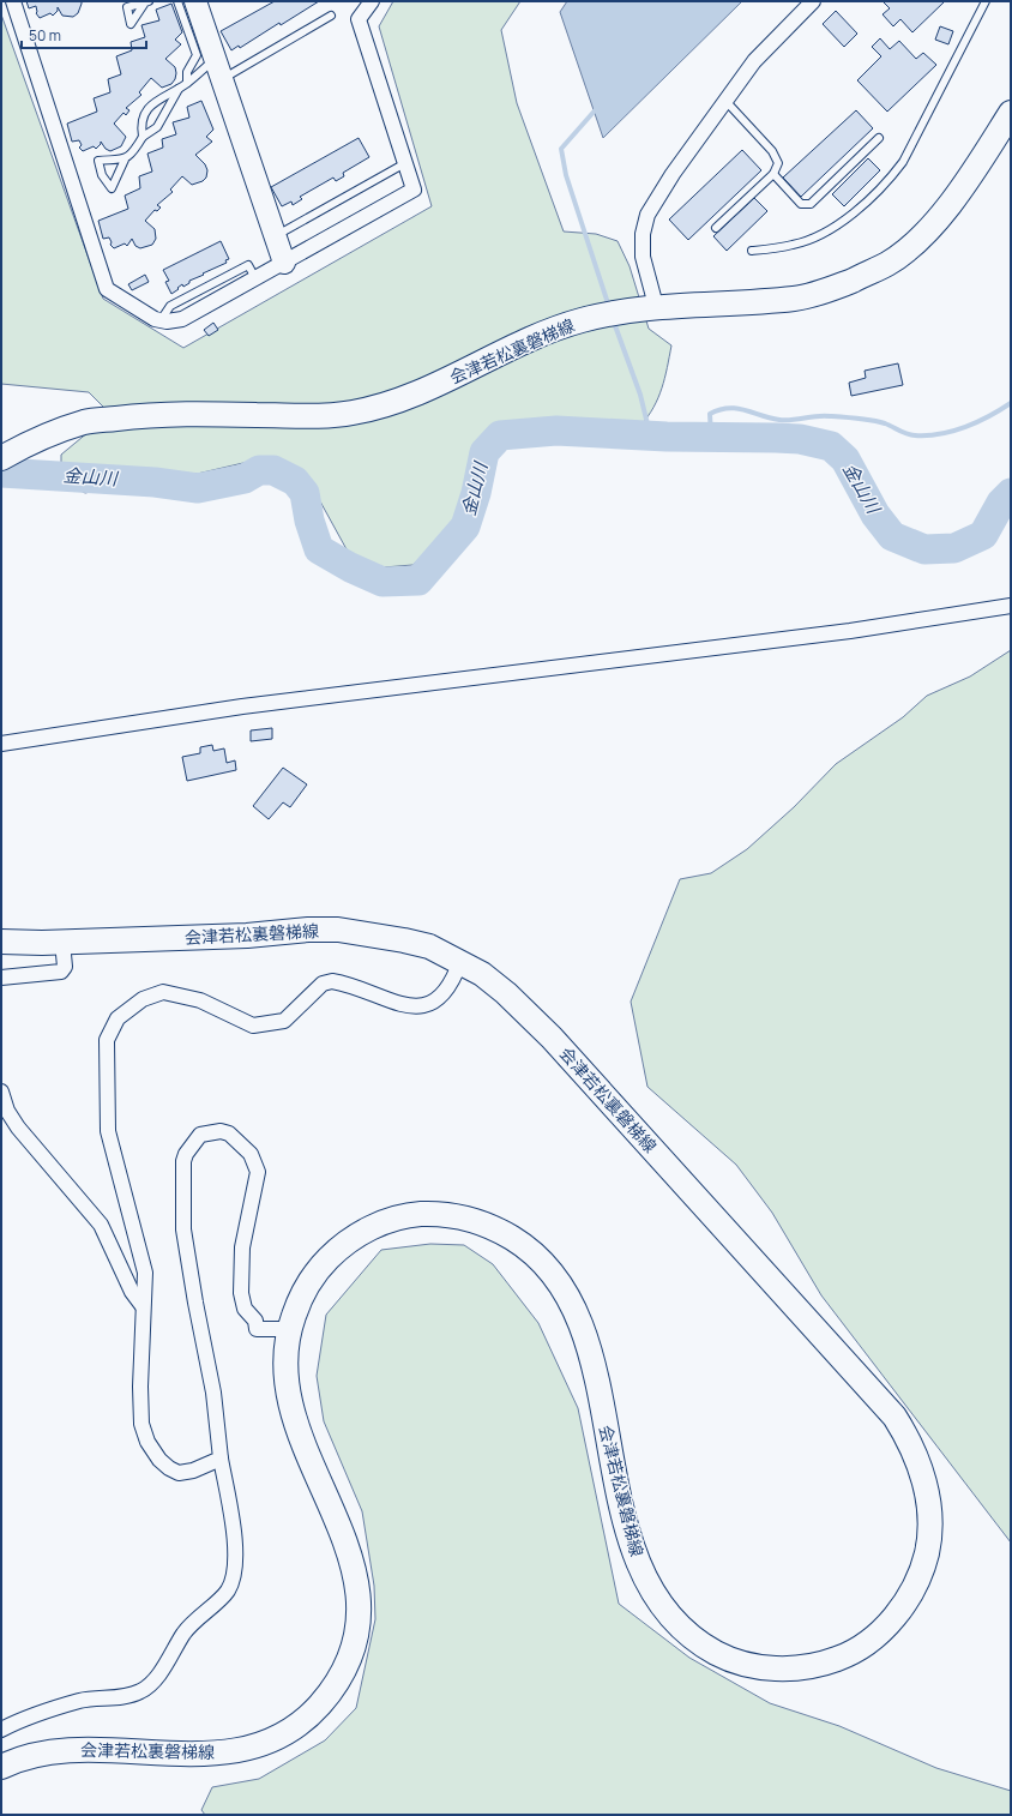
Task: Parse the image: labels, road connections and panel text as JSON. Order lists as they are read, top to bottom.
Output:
{
  "streets": {
    "main road": ["会津若松裏磐梯線"]
  },
  "water": ["金山川"],
  "scale_bar": "50 m"
}
